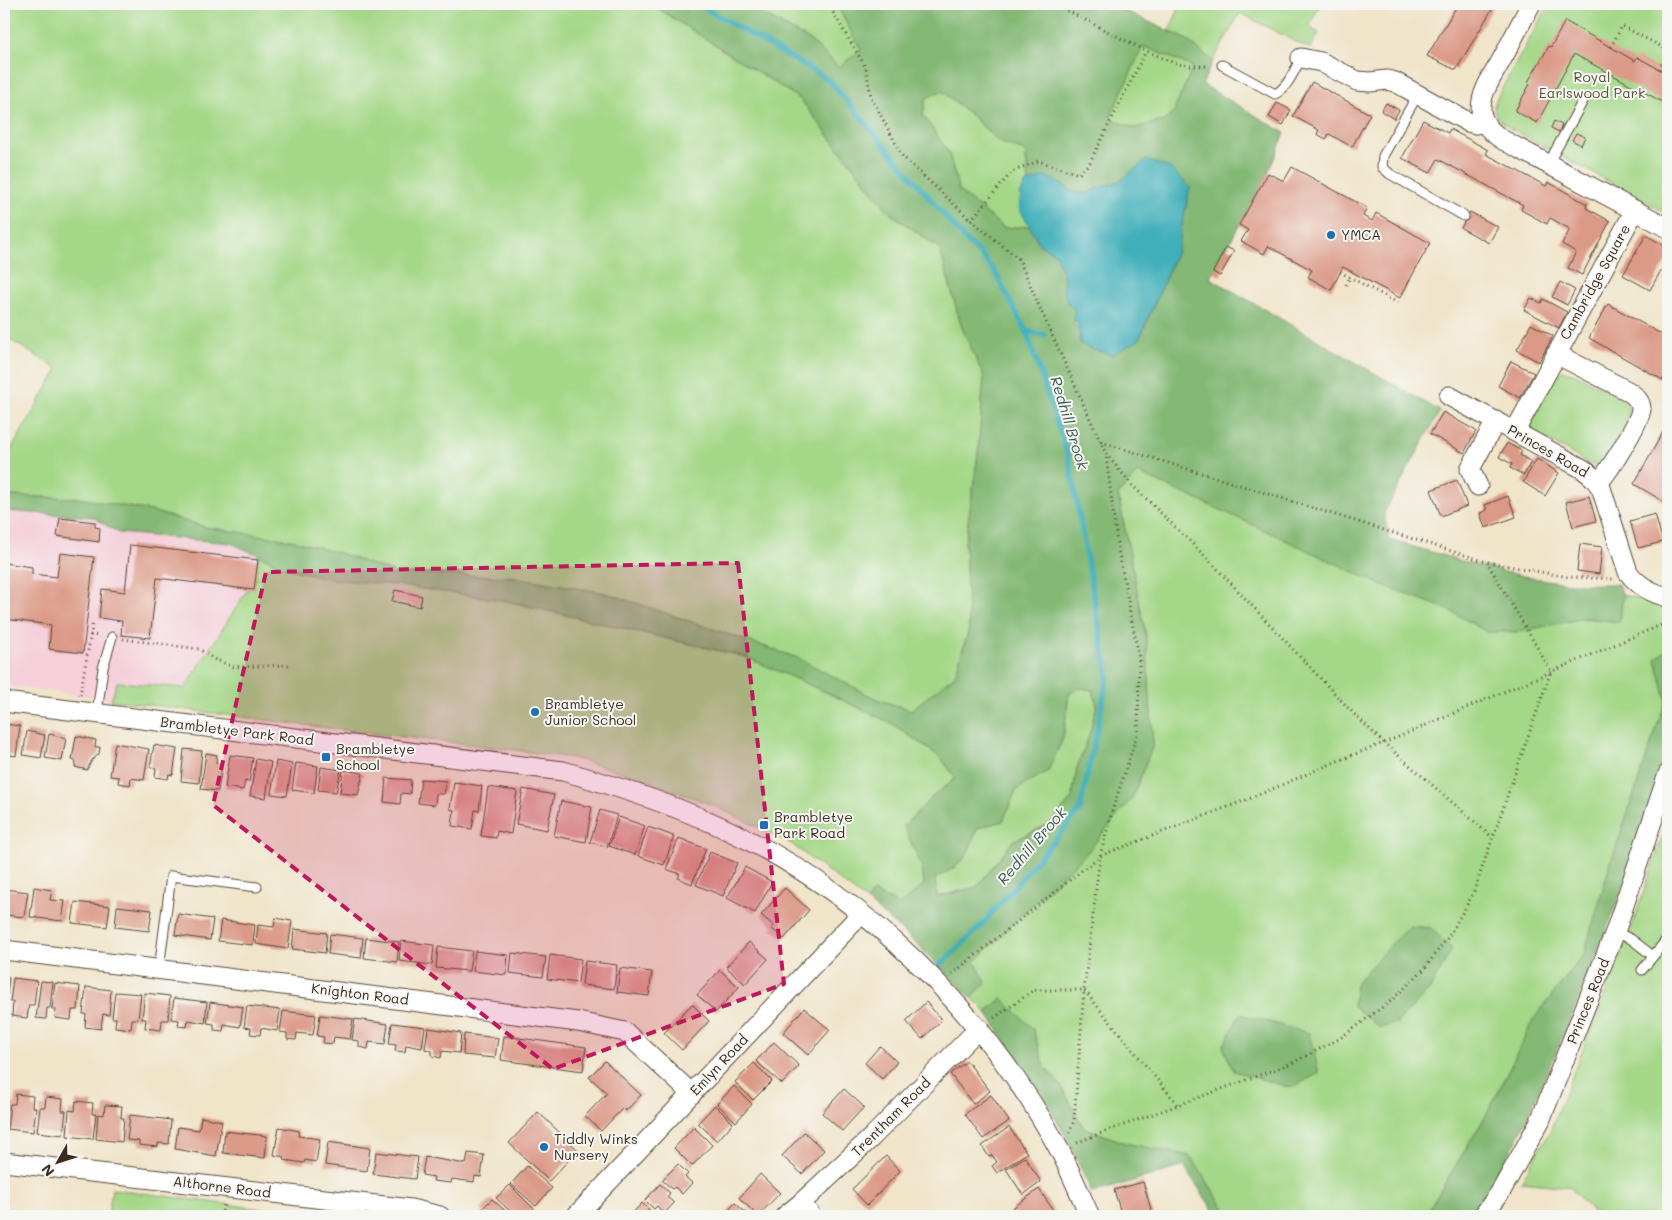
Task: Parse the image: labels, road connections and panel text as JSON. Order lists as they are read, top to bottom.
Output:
{
  "streets": {
    "street": [
      "Cambridge Square",
      "Princes Road",
      "Brambletye Park Road",
      "Knighton Road",
      "Emlyn Road",
      "Trentham Road",
      "Althorne Road"
    ]
  },
  "crossings": [
    ["Cambridge Square", "Princes Road"],
    ["Brambletye Park Road", "Emlyn Road"],
    ["Brambletye Park Road", "Trentham Road"],
    ["Knighton Road", "Emlyn Road"]
  ],
  "water": ["Redhill Brook"],
  "parks": ["Royal Earlswood Park"],
  "places": {
    "other": ["YMCA", "Brambletye Junior School", "Tiddly Winks Nursery"],
    "transit": ["Brambletye School", "Brambletye Park Road"]
  },
  "north": "bottom left"
}
